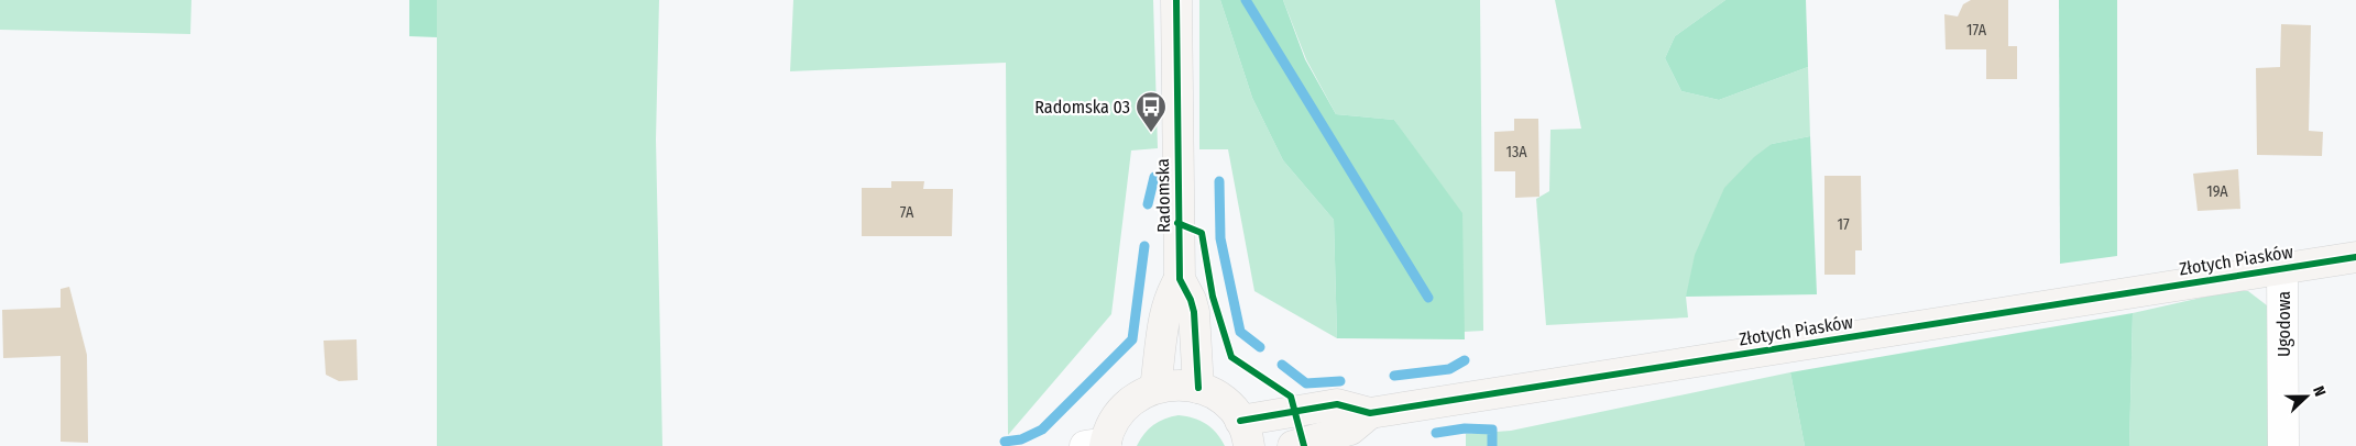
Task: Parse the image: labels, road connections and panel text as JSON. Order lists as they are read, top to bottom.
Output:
{
  "streets": {
    "street": ["Radomska", "Złotych Piasków", "Ugodowa"]
  },
  "crossings": [
    ["Złotych Piasków", "Ugodowa"]
  ],
  "places": {
    "bus stop": ["Radomska 03"]
  },
  "house_numbers": [
    "17A",
    "13A",
    "19A",
    "7A",
    "17"
  ],
  "north": "right"
}
